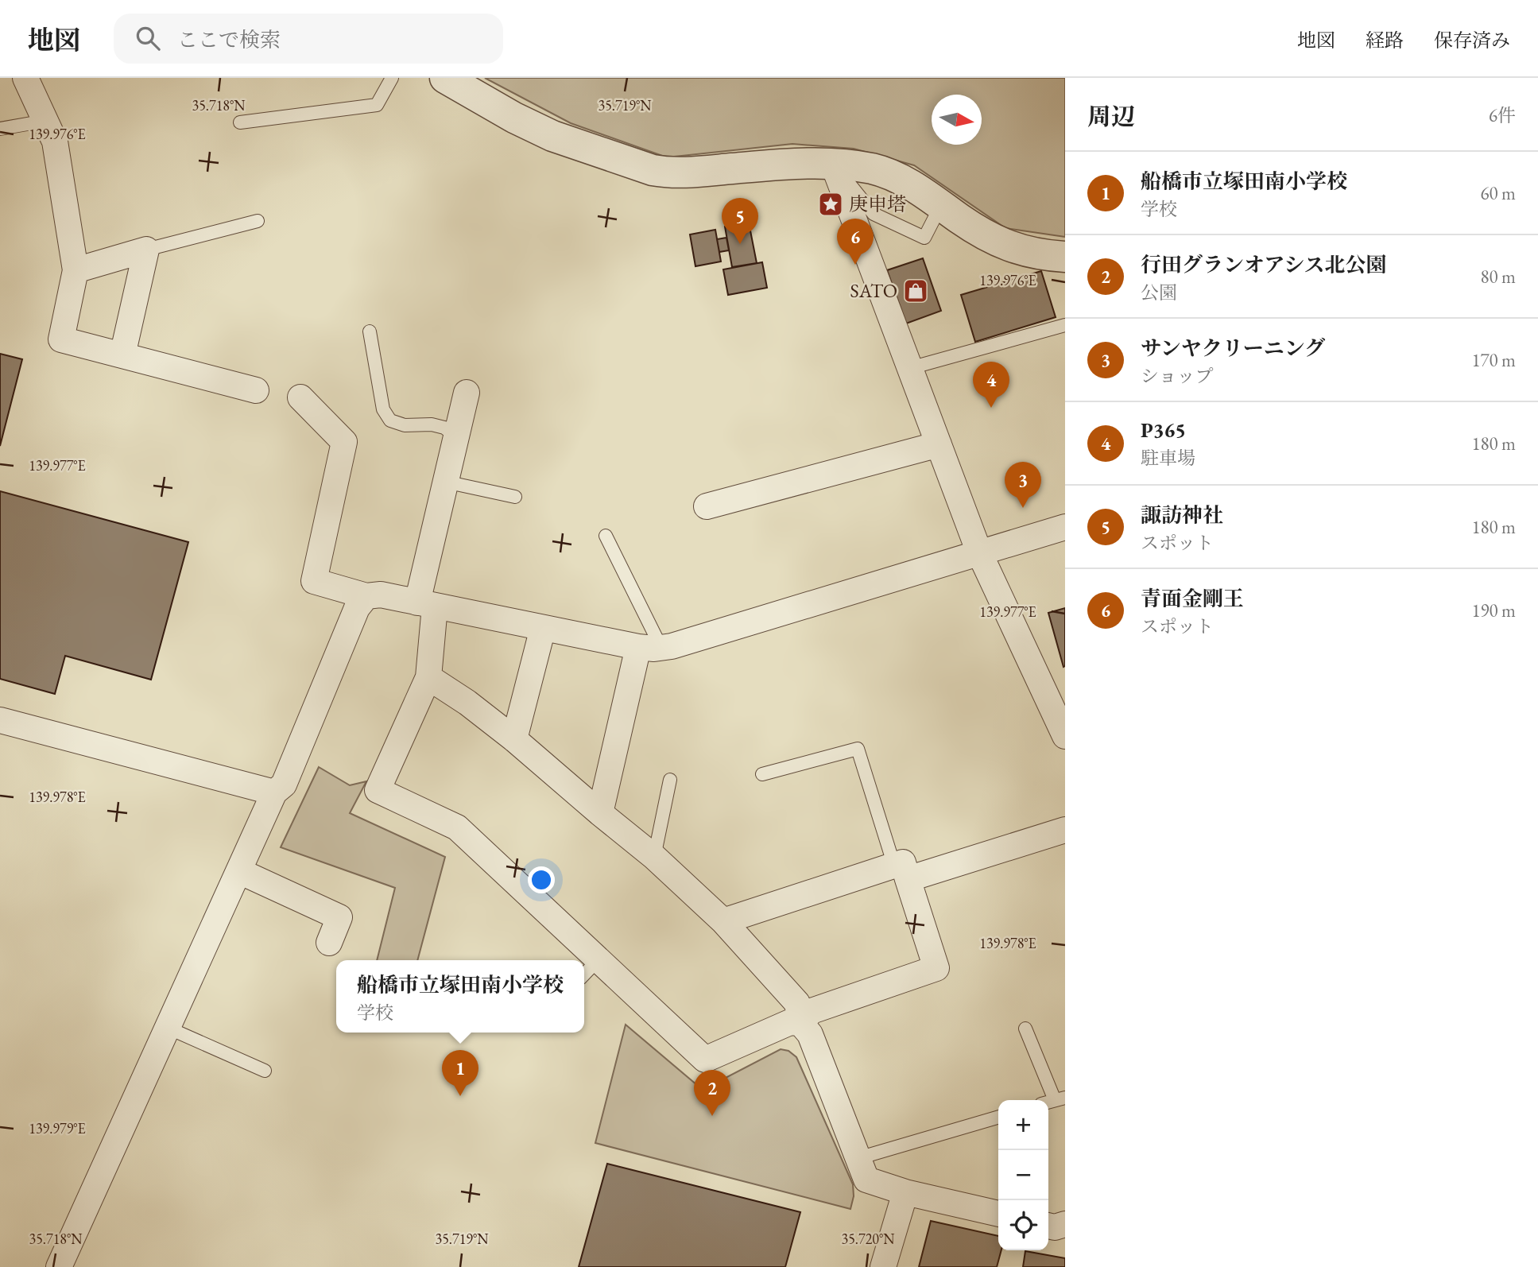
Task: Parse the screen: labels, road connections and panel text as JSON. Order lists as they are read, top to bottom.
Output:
{
  "places": {
    "place": ["庚申塔"],
    "shop": ["SATO"]
  },
  "north": "right",
  "page": {
    "header": "地図",
    "search": "ここで検索",
    "nav": ["地図", "経路", "保存済み"],
    "heading": ["周辺", "6件"],
    "list": [
      {
        "mark": "1",
        "name": "船橋市立塚田南小学校",
        "note": "学校",
        "value": "60 m"
      },
      {
        "mark": "2",
        "name": "行田グランオアシス北公園",
        "note": "公園",
        "value": "80 m"
      },
      {
        "mark": "3",
        "name": "サンヤクリーニング",
        "note": "ショップ",
        "value": "170 m"
      },
      {
        "mark": "4",
        "name": "P365",
        "note": "駐車場",
        "value": "180 m"
      },
      {
        "mark": "5",
        "name": "諏訪神社",
        "note": "スポット",
        "value": "180 m"
      },
      {
        "mark": "6",
        "name": "青面金剛王",
        "note": "スポット",
        "value": "190 m"
      }
    ],
    "pins": [
      "5",
      "6",
      "4",
      "3",
      "1",
      "2"
    ],
    "popup": ["船橋市立塚田南小学校", "学校"],
    "map_buttons": ["+", "−"]
  },
  "coordinates": [
    "35.718°N",
    "35.719°N",
    "139.976°E",
    "139.977°E",
    "139.978°E",
    "139.979°E",
    "35.720°N"
  ]
}
